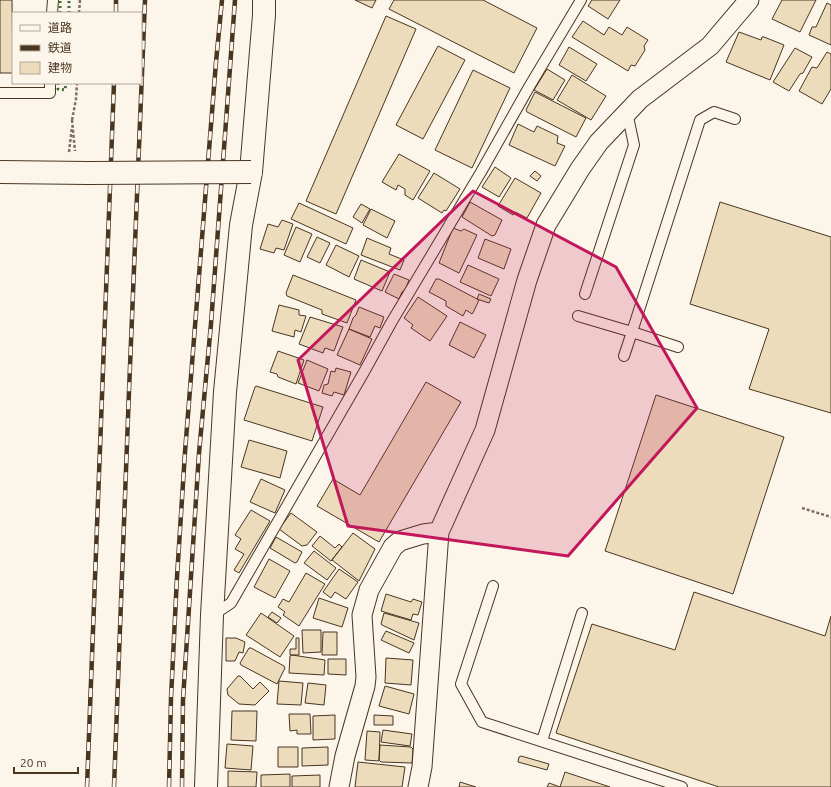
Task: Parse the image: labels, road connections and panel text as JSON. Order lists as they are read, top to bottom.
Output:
{
  "legend": ["道路", "鉄道", "建物"],
  "scale_bar": "20 m"
}
